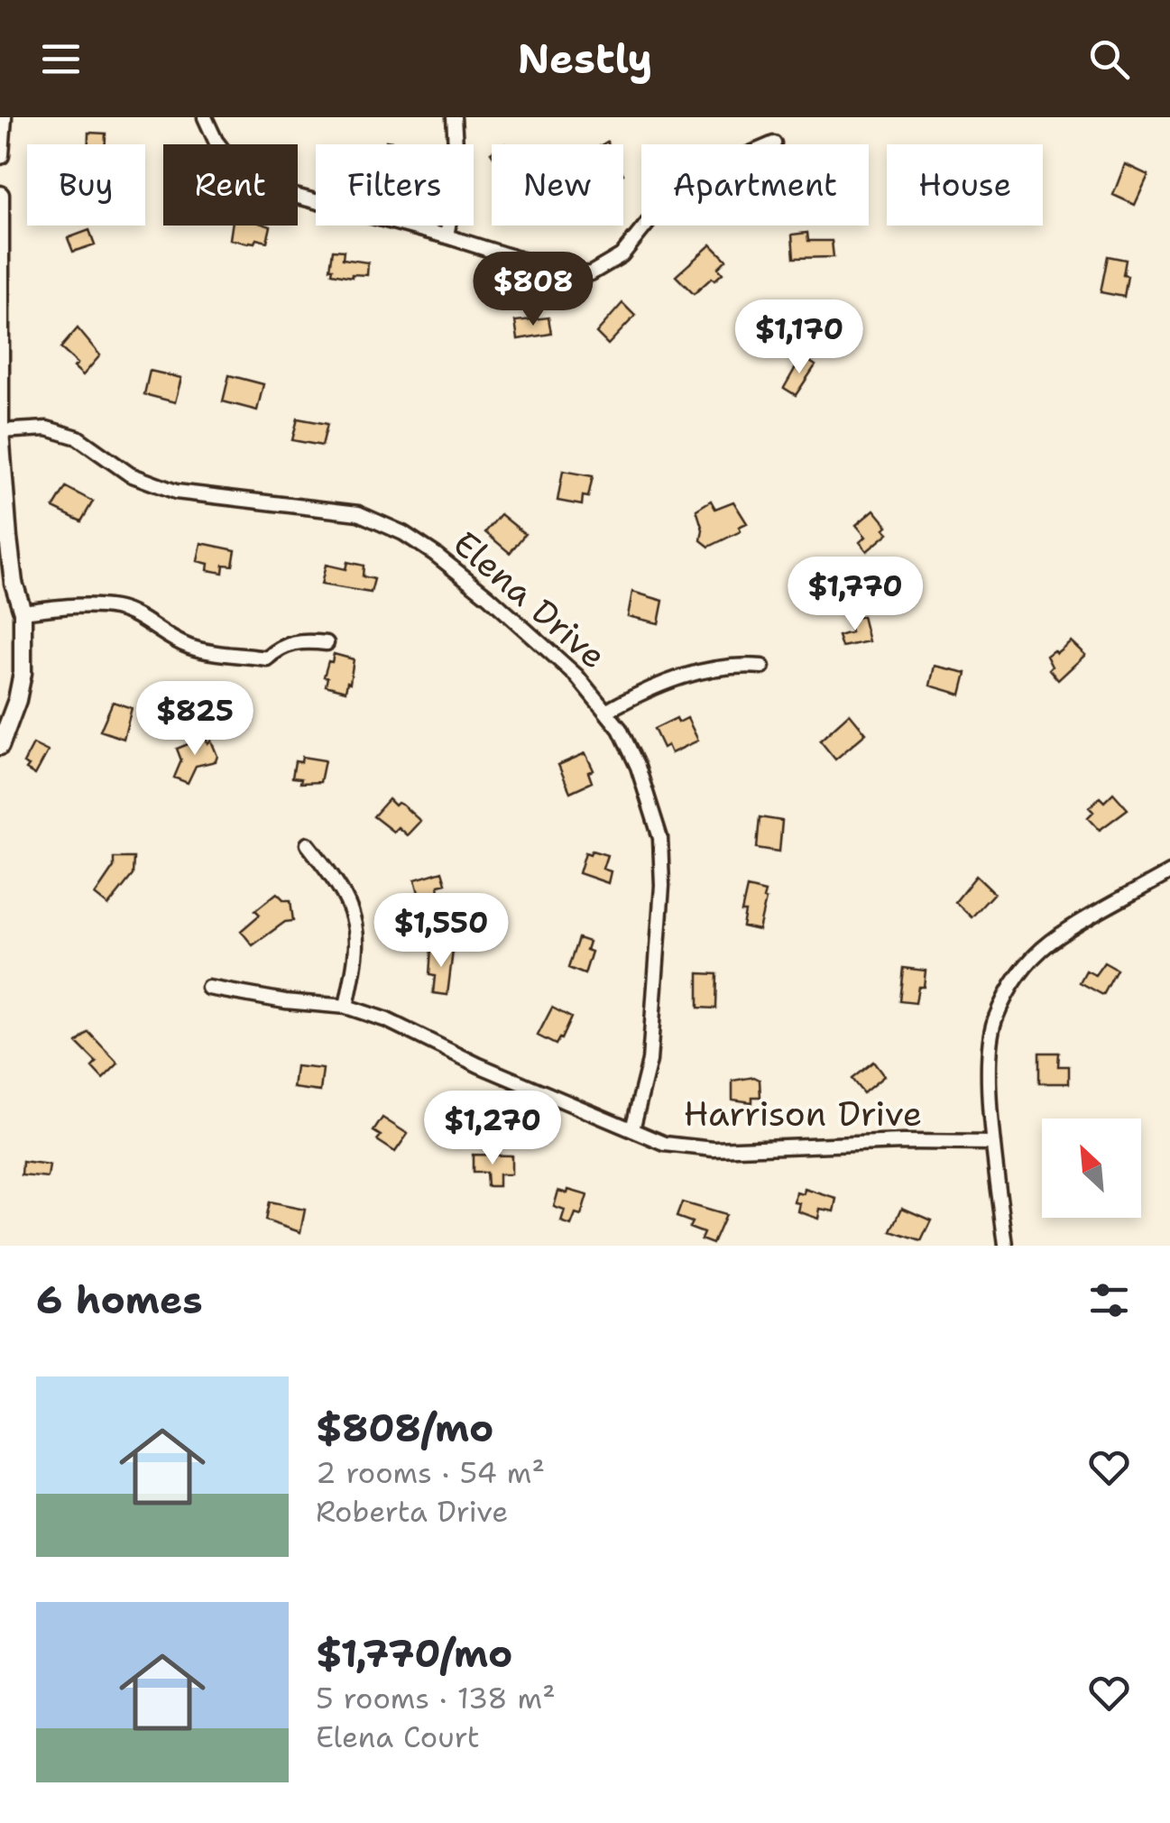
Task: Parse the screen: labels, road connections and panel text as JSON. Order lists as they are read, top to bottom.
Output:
{
  "streets": {
    "street": ["Elena Drive", "Harrison Drive"]
  },
  "crossings": [
    ["Elena Drive", "Harrison Drive"]
  ],
  "north": "top left",
  "page": {
    "header": "Nestly",
    "chip": [
      "Buy",
      "Rent",
      "Filters",
      "New",
      "Apartment",
      "House"
    ],
    "price": [
      "$808",
      "$1,170",
      "$1,770",
      "$825",
      "$1,550",
      "$1,270"
    ],
    "heading": "6 homes",
    "list": [
      {
        "name": "$808/mo",
        "note": "2 rooms · 54 m² · Roberta Drive"
      },
      {
        "name": "$1,770/mo",
        "note": "5 rooms · 138 m² · Elena Court"
      }
    ]
  }
}
